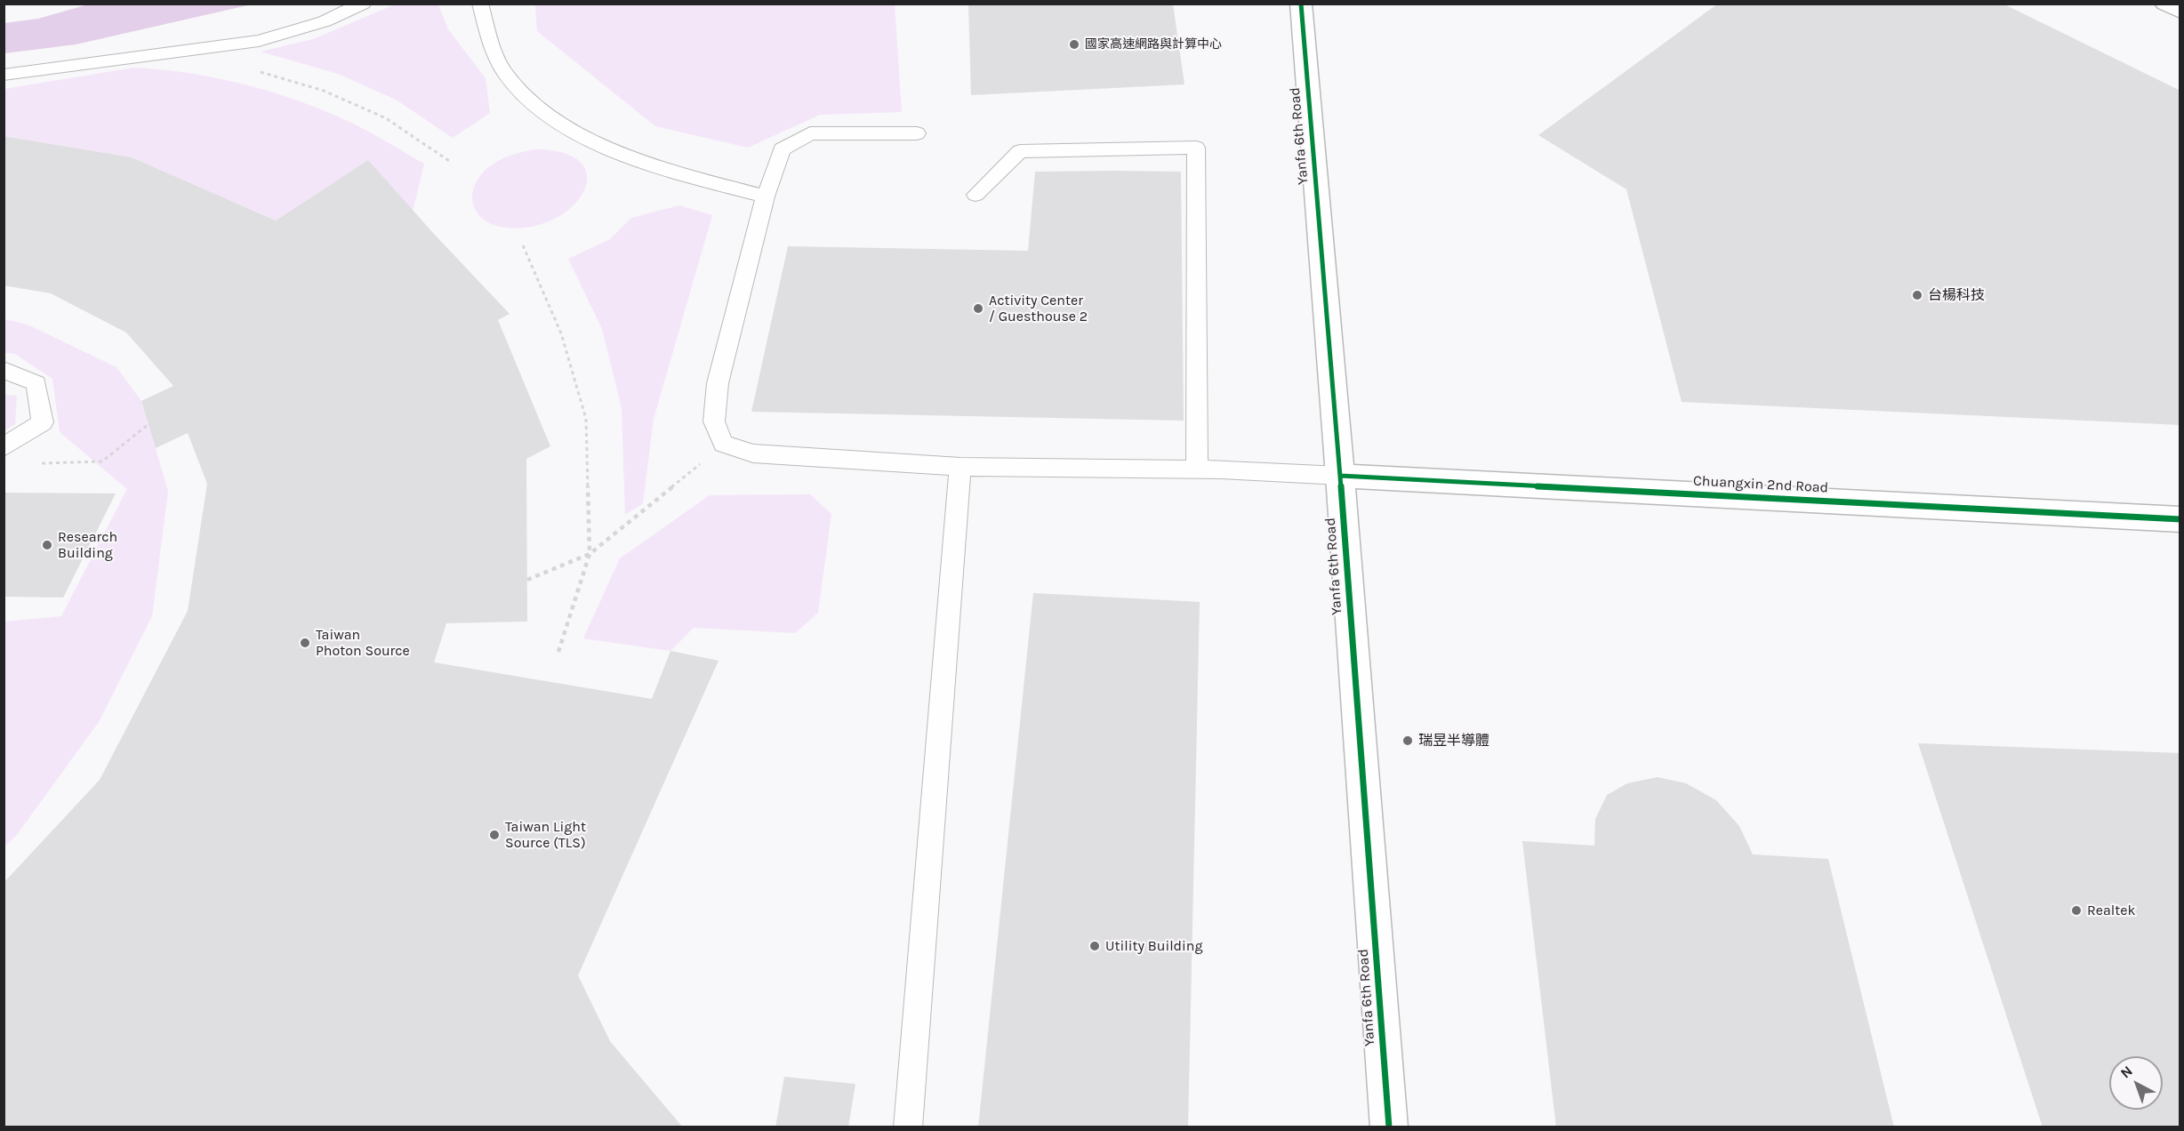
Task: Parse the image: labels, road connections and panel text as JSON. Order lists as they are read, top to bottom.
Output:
{
  "streets": {
    "street": ["Yanfa 6th Road", "Chuangxin 2nd Road"]
  },
  "crossings": [
    ["Yanfa 6th Road", "Chuangxin 2nd Road"]
  ],
  "places": [
    "國家高速網路與計算中心",
    "台楊科技",
    "Activity Center / Guesthouse 2",
    "Research Building",
    "Taiwan Photon Source",
    "瑞昱半導體",
    "Taiwan Light Source (TLS)",
    "Realtek",
    "Utility Building"
  ],
  "north": "top left"
}
